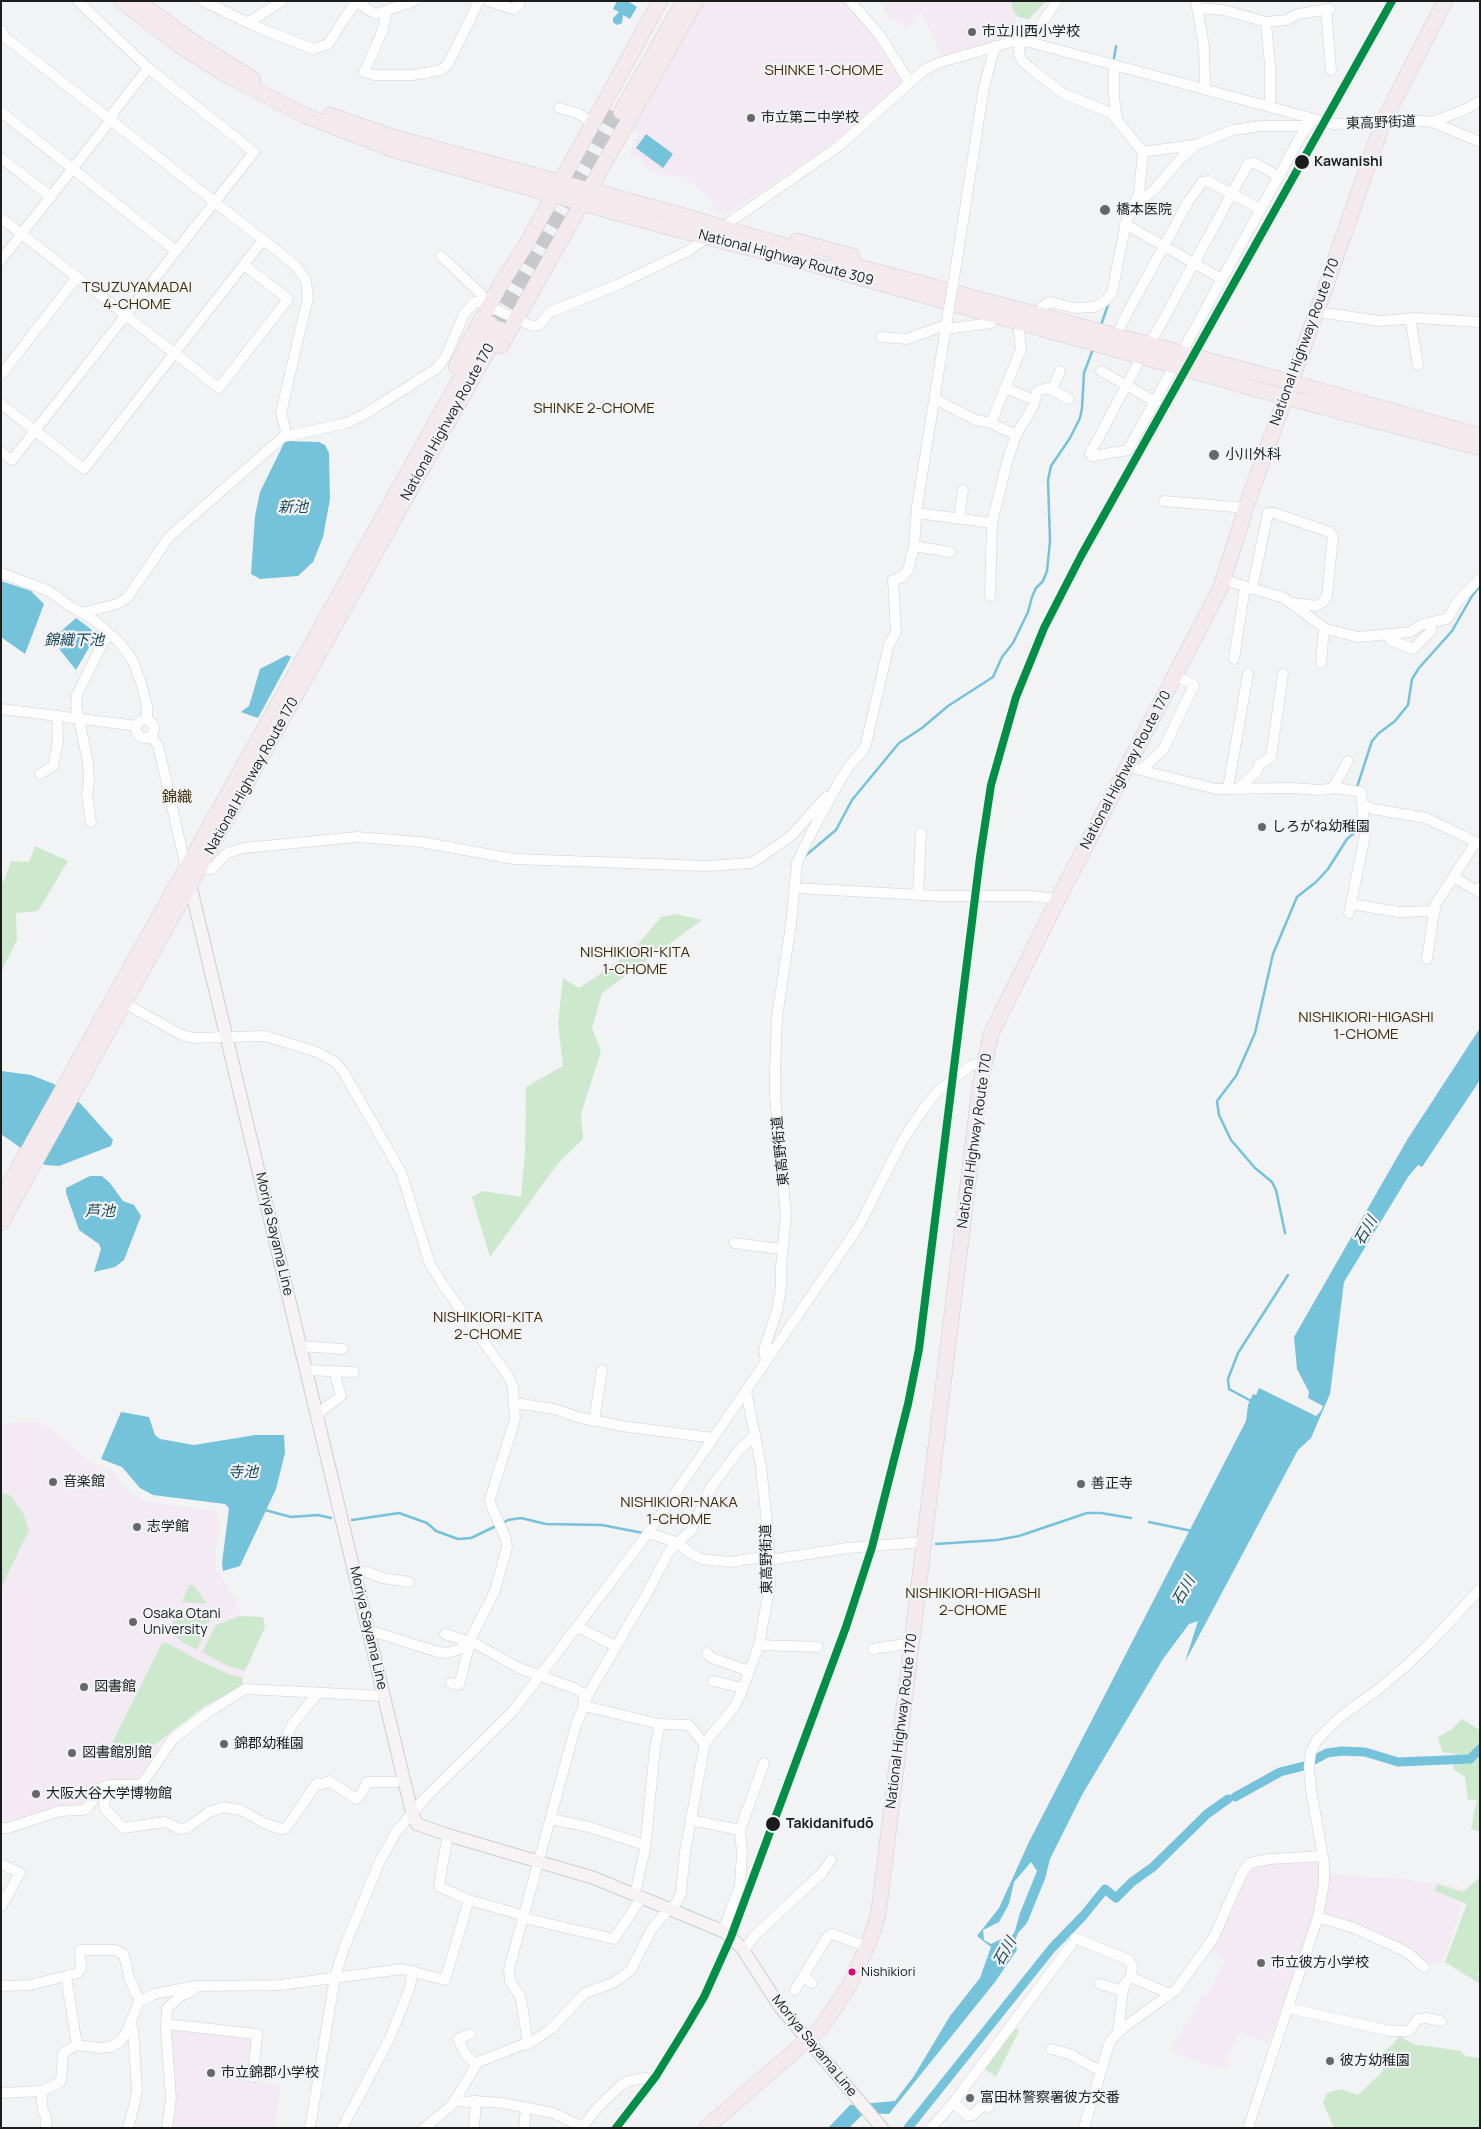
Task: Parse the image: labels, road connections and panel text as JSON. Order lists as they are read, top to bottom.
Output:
{
  "streets": {
    "highway": ["National Highway Route 309", "National Highway Route 170"],
    "main road": ["Moriya Sayama Line"],
    "street": ["東高野街道"]
  },
  "crossings": [
    ["東高野街道", "National Highway Route 170"],
    ["東高野街道", "Moriya Sayama Line"],
    ["National Highway Route 309", "National Highway Route 170"],
    ["National Highway Route 170", "Moriya Sayama Line"]
  ],
  "districts": [
    "SHINKE 1-CHOME",
    "TSUZUYAMADAI 4-CHOME",
    "SHINKE 2-CHOME",
    "錦織",
    "NISHIKIORI-KITA 1-CHOME",
    "NISHIKIORI-HIGASHI 1-CHOME",
    "NISHIKIORI-KITA 2-CHOME",
    "NISHIKIORI-NAKA 1-CHOME",
    "NISHIKIORI-HIGASHI 2-CHOME"
  ],
  "water": [
    "新池",
    "錦織下池",
    "芦池",
    "石川",
    "寺池"
  ],
  "places": [
    "市立川西小学校",
    "市立第二中学校",
    "Kawanishi",
    "橋本医院",
    "小川外科",
    "しろがね幼稚園",
    "音楽館",
    "善正寺",
    "志学館",
    "Osaka Otani University",
    "図書館",
    "錦郡幼稚園",
    "図書館別館",
    "大阪大谷大学博物館",
    "Takidanifudō",
    "市立彼方小学校",
    "Nishikiori",
    "彼方幼稚園",
    "市立錦郡小学校",
    "富田林警察署彼方交番"
  ]
}
